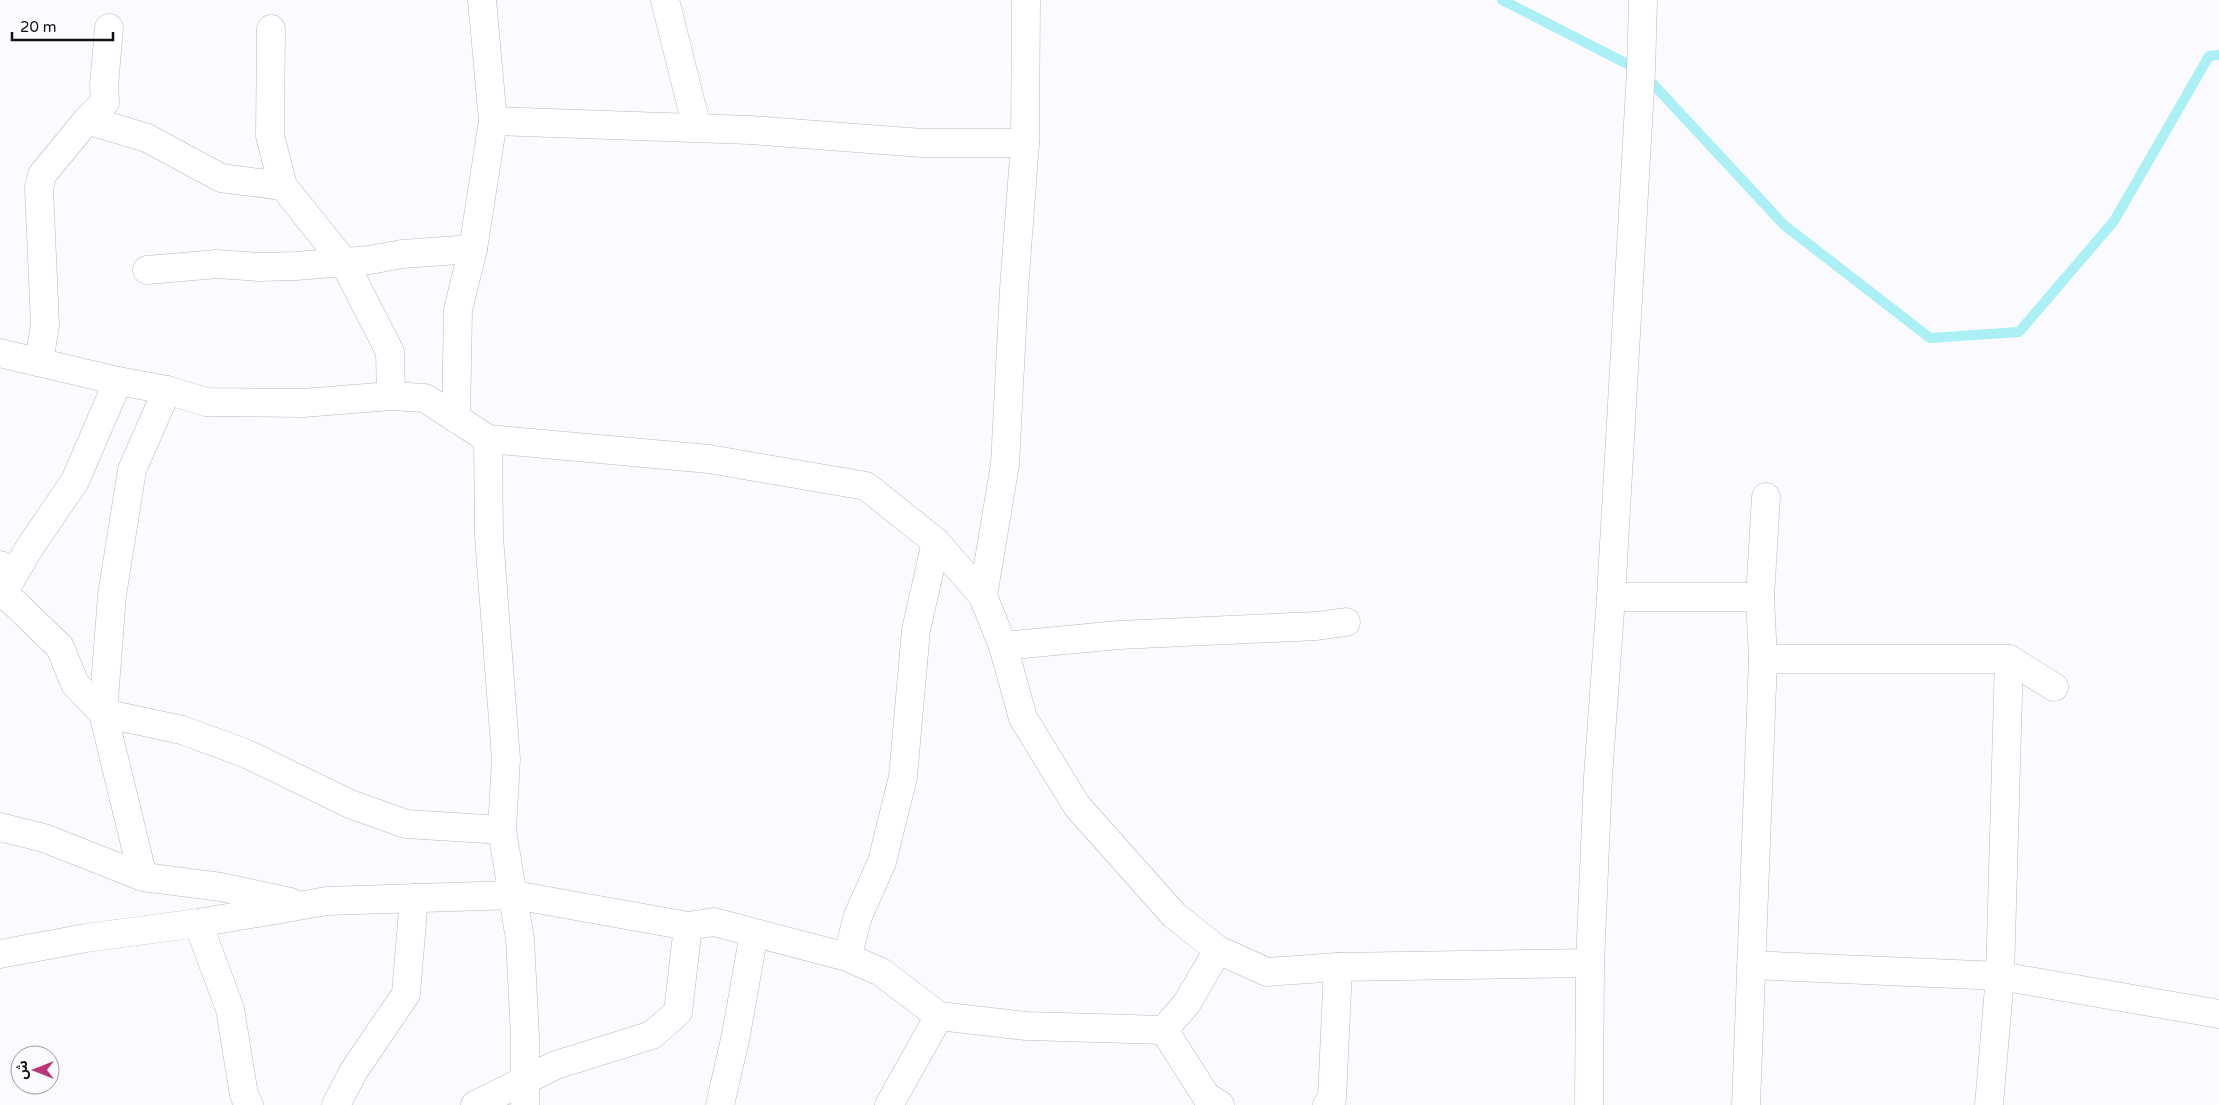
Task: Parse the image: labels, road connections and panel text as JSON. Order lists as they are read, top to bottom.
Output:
{
  "scale_bar": "20 m",
  "north": "left"
}
